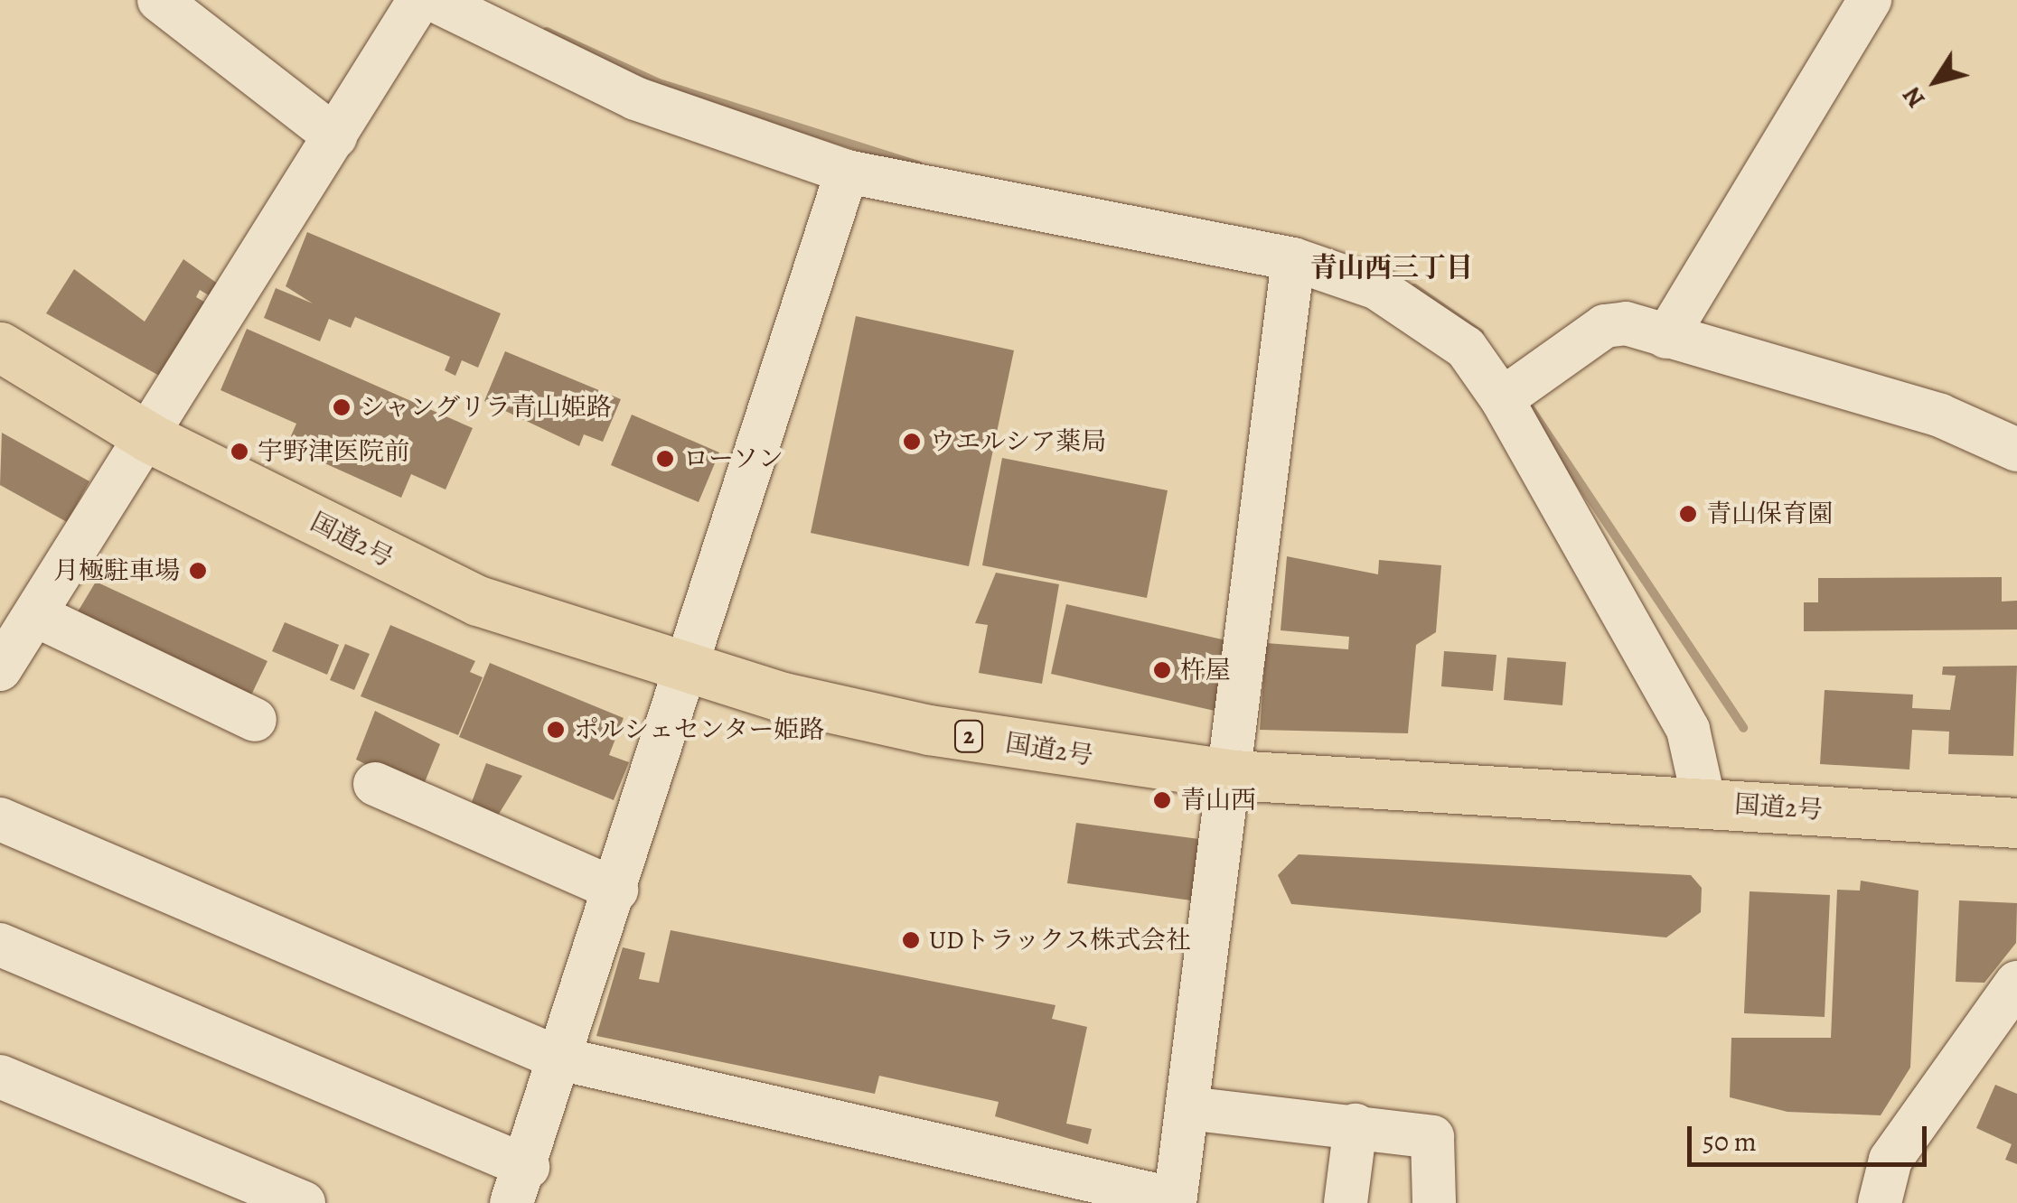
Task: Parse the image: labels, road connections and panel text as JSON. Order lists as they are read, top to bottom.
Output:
{
  "streets": {
    "highway": ["国道2号", "2"]
  },
  "districts": ["青山西三丁目"],
  "places": [
    "シャングリラ青山姫路",
    "ウエルシア薬局",
    "宇野津医院前",
    "ローソン",
    "青山保育園",
    "月極駐車場",
    "杵屋",
    "ポルシェセンター姫路",
    "青山西",
    "UDトラックス株式会社"
  ],
  "scale_bar": "50 m",
  "north": "bottom left"
}
